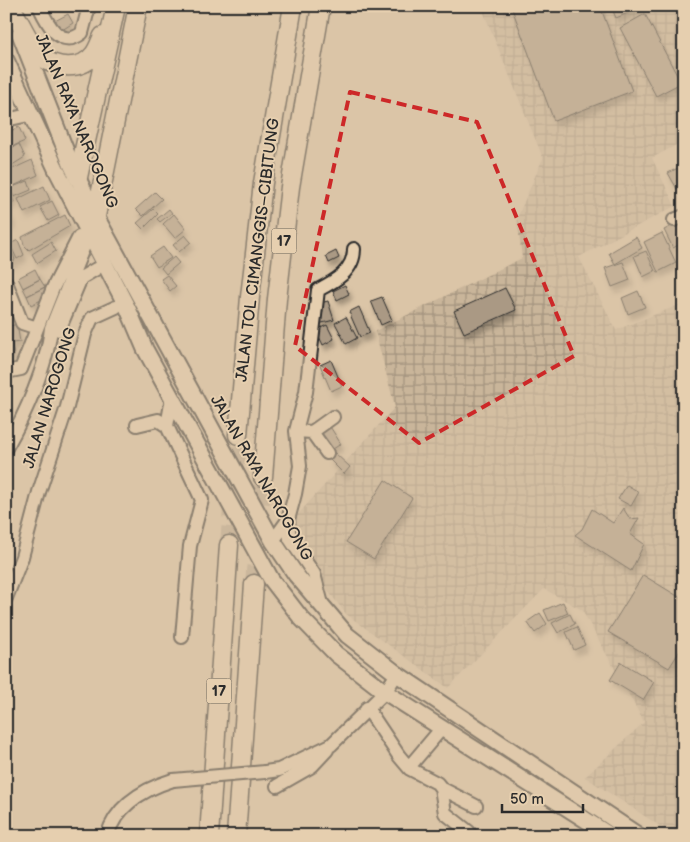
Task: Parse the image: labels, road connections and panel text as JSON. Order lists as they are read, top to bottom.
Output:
{
  "streets": {
    "highway": ["17", "JALAN TOL CIMANGGIS–CIBITUNG"],
    "main road": ["JALAN RAYA NAROGONG"],
    "street": ["JALAN NAROGONG"]
  },
  "scale_bar": "50 m"
}
